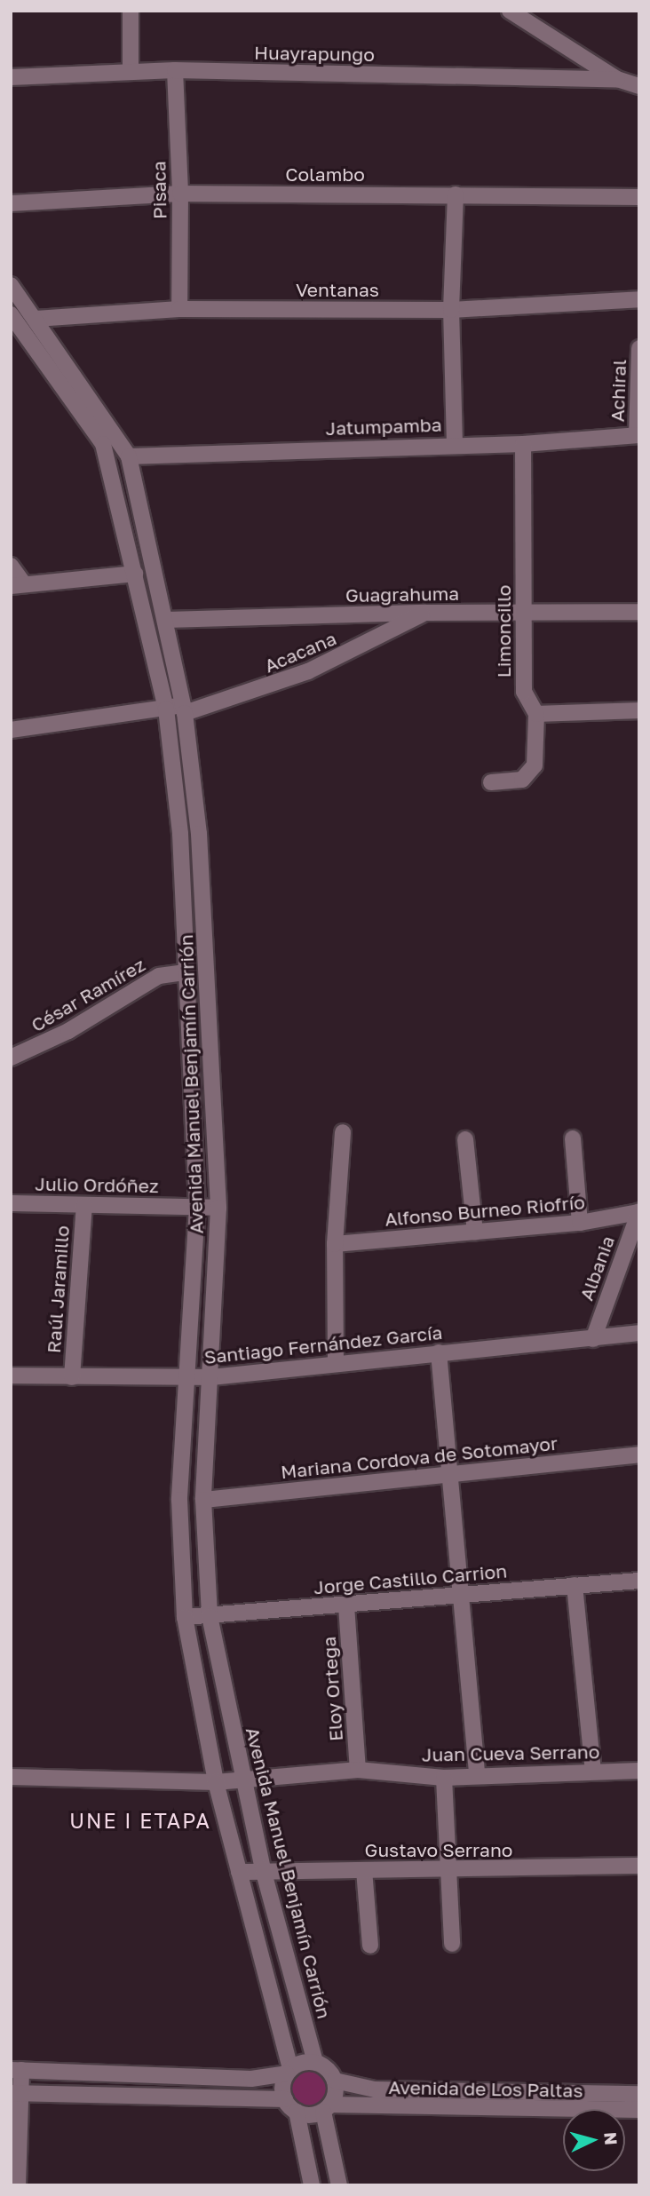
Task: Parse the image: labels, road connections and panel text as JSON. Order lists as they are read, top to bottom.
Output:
{
  "streets": {
    "street": [
      "Huayrapungo",
      "Colambo",
      "Pisaca",
      "Ventanas",
      "Achiral",
      "Jatumpamba",
      "Guagrahuma",
      "Limoncillo",
      "Acacana",
      "César Ramírez",
      "Avenida Manuel Benjamín Carrión",
      "Julio Ordóñez",
      "Alfonso Burneo Riofrío",
      "Albania",
      "Raúl Jaramillo",
      "Santiago Fernández García",
      "Mariana Cordova de Sotomayor",
      "Jorge Castillo Carrion",
      "Eloy Ortega",
      "Juan Cueva Serrano",
      "Gustavo Serrano",
      "Avenida de Los Paltas"
    ]
  },
  "crossings": [
    ["Huayrapungo", "Pisaca"],
    ["Colambo", "Pisaca"],
    ["Pisaca", "Ventanas"],
    ["Ventanas", "Avenida Manuel Benjamín Carrión"],
    ["Achiral", "Jatumpamba"],
    ["Jatumpamba", "Limoncillo"],
    ["Jatumpamba", "Avenida Manuel Benjamín Carrión"],
    ["Guagrahuma", "Limoncillo"],
    ["Guagrahuma", "Acacana"],
    ["Guagrahuma", "Avenida Manuel Benjamín Carrión"],
    ["Acacana", "Avenida Manuel Benjamín Carrión"],
    ["César Ramírez", "Avenida Manuel Benjamín Carrión"],
    ["Avenida Manuel Benjamín Carrión", "Julio Ordóñez"],
    ["Avenida Manuel Benjamín Carrión", "Santiago Fernández García"],
    ["Avenida Manuel Benjamín Carrión", "Mariana Cordova de Sotomayor"],
    ["Avenida Manuel Benjamín Carrión", "Jorge Castillo Carrion"],
    ["Avenida Manuel Benjamín Carrión", "Juan Cueva Serrano"],
    ["Avenida Manuel Benjamín Carrión", "Gustavo Serrano"],
    ["Avenida Manuel Benjamín Carrión", "Avenida de Los Paltas"],
    ["Julio Ordóñez", "Raúl Jaramillo"],
    ["Alfonso Burneo Riofrío", "Albania"],
    ["Albania", "Santiago Fernández García"],
    ["Raúl Jaramillo", "Santiago Fernández García"],
    ["Jorge Castillo Carrion", "Eloy Ortega"],
    ["Eloy Ortega", "Juan Cueva Serrano"]
  ],
  "districts": ["UNE I ETAPA"],
  "north": "right"
}
